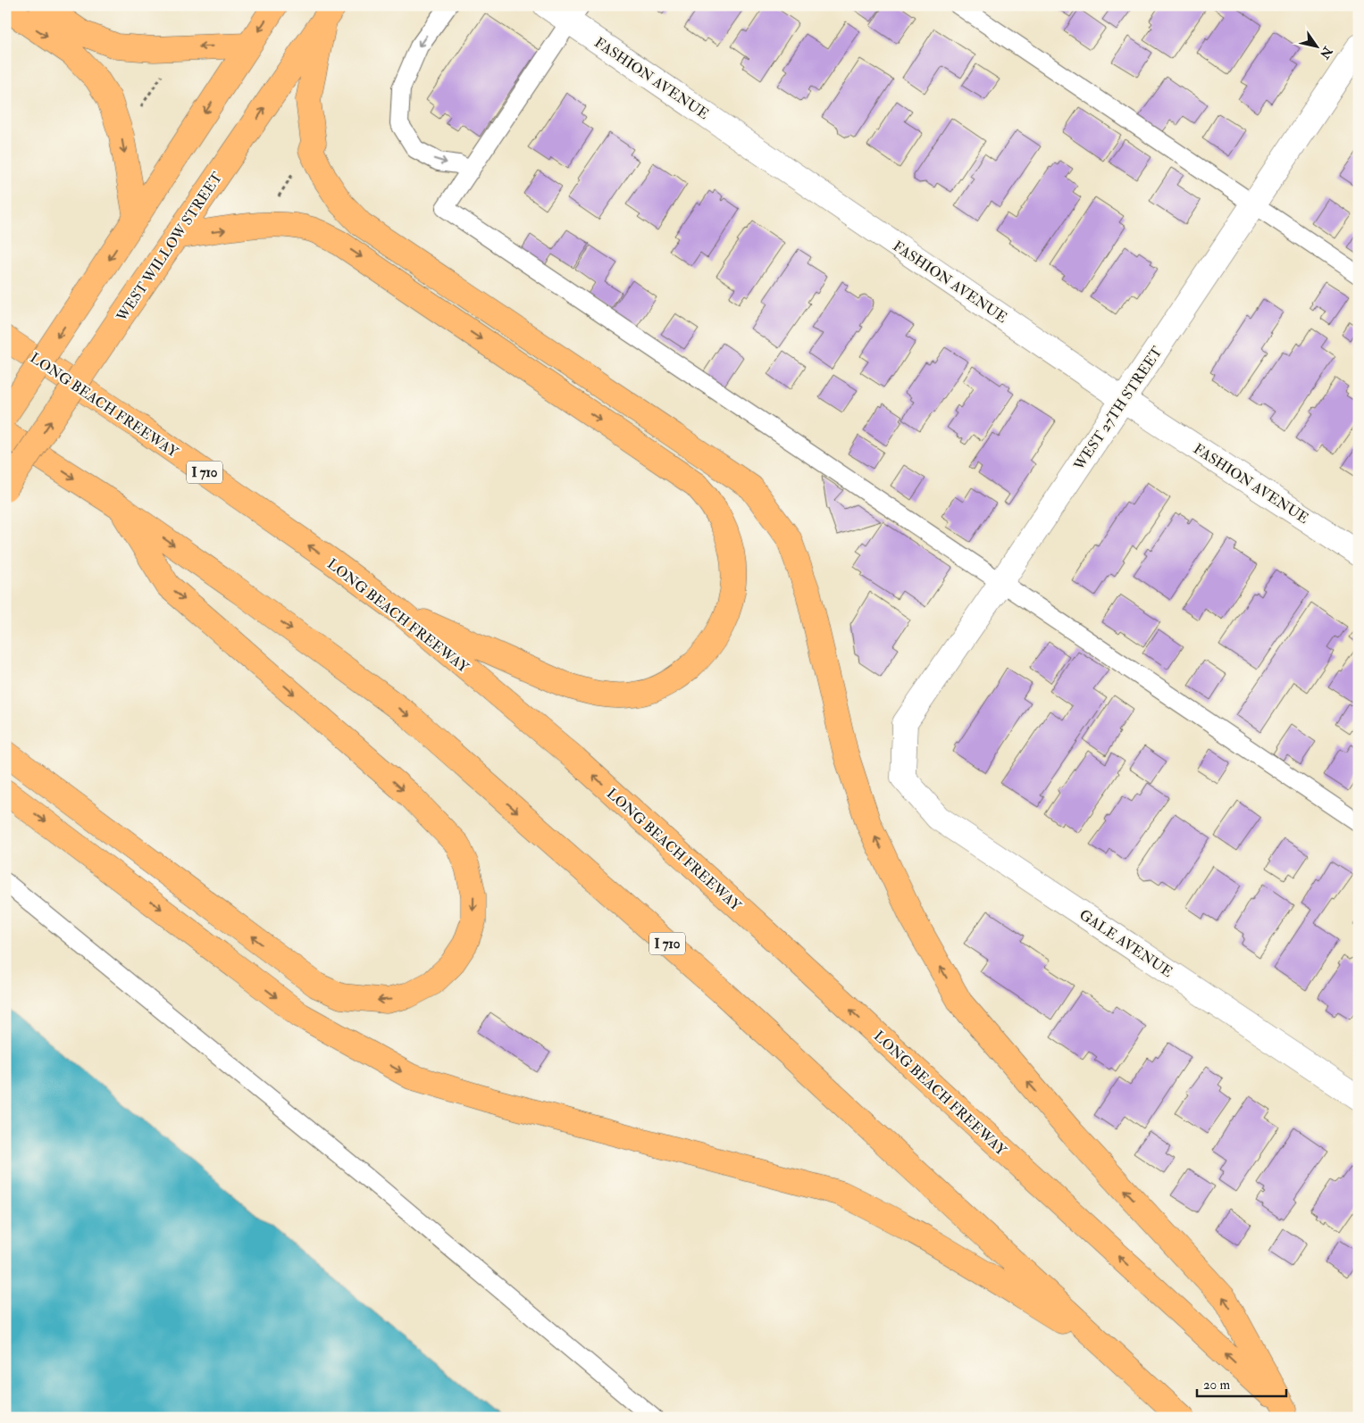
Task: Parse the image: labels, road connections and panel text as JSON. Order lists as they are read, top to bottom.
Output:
{
  "streets": {
    "main road": ["WEST WILLOW STREET", "LONG BEACH FREEWAY", "I 710"],
    "street": ["FASHION AVENUE", "WEST 27TH STREET", "GALE AVENUE"]
  },
  "crossings": [
    ["FASHION AVENUE", "WEST 27TH STREET"],
    ["WEST 27TH STREET", "GALE AVENUE"]
  ],
  "scale_bar": "20 m",
  "north": "bottom right"
}
